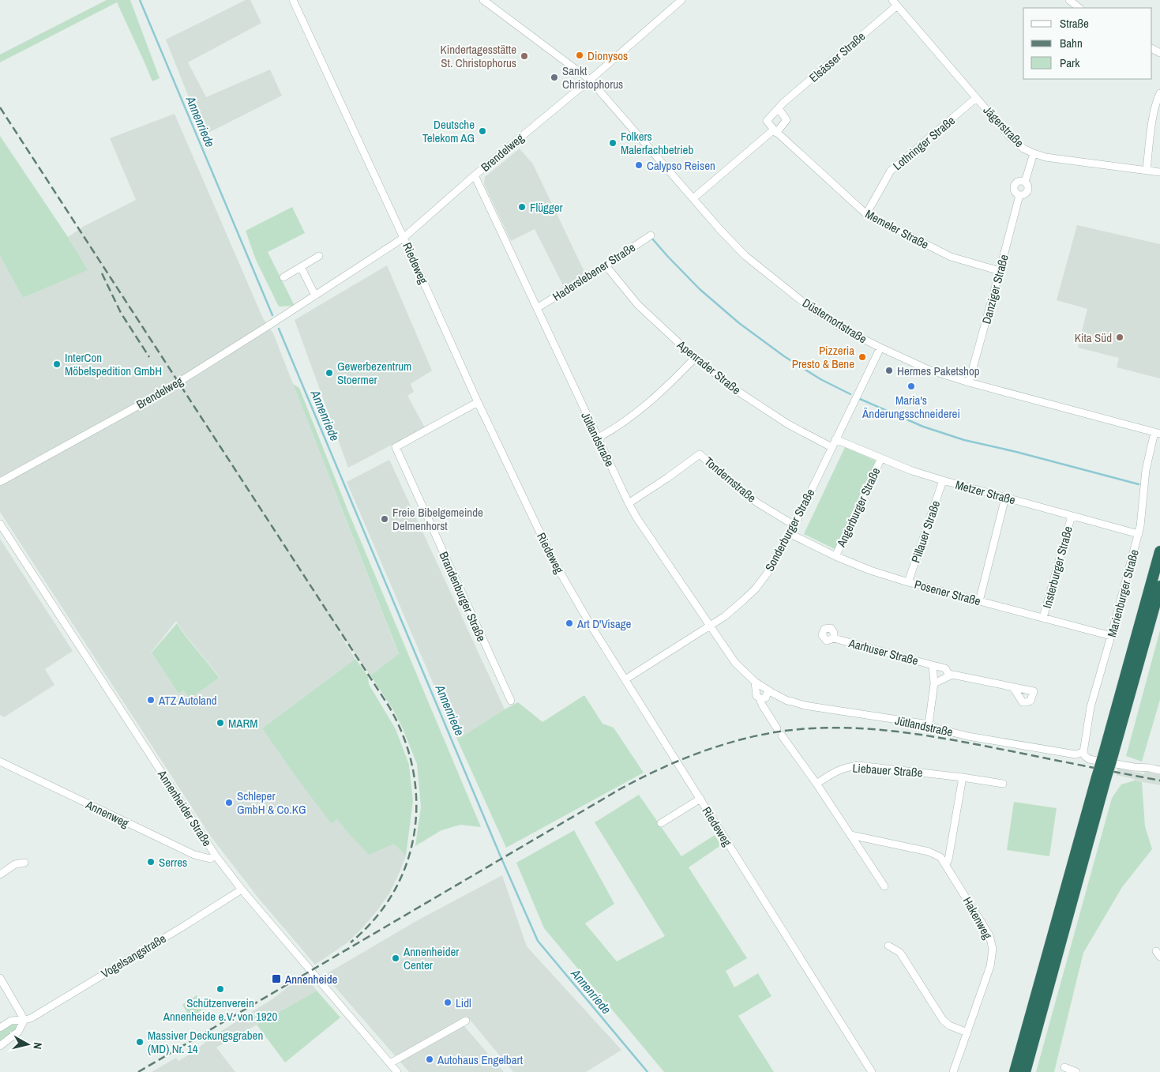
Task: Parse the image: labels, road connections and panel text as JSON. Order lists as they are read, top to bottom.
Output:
{
  "streets": {
    "street": [
      "Elsässer Straße",
      "Jägerstraße",
      "Lothringer Straße",
      "Brendelweg",
      "Memeler Straße",
      "Riedeweg",
      "Haderslebener Straße",
      "Danziger Straße",
      "Düsternortstraße",
      "Apenrader Straße",
      "Jütlandstraße",
      "Tondernstraße",
      "Metzer Straße",
      "Angerburger Straße",
      "Sonderburger Straße",
      "Pillauer Straße",
      "Insterburger Straße",
      "Posener Straße",
      "Marienburger Straße",
      "Brandenburger Straße",
      "Aarhuser Straße",
      "Liebauer Straße",
      "Annenheider Straße",
      "Annenweg",
      "Hakenweg",
      "Vogelsangstraße"
    ]
  },
  "crossings": [
    ["Elsässer Straße", "Jägerstraße"],
    ["Elsässer Straße", "Memeler Straße"],
    ["Jägerstraße", "Lothringer Straße"],
    ["Jägerstraße", "Danziger Straße"],
    ["Lothringer Straße", "Memeler Straße"],
    ["Brendelweg", "Riedeweg"],
    ["Brendelweg", "Düsternortstraße"],
    ["Brendelweg", "Jütlandstraße"],
    ["Memeler Straße", "Danziger Straße"],
    ["Riedeweg", "Sonderburger Straße"],
    ["Riedeweg", "Brandenburger Straße"],
    ["Haderslebener Straße", "Apenrader Straße"],
    ["Haderslebener Straße", "Jütlandstraße"],
    ["Danziger Straße", "Düsternortstraße"],
    ["Düsternortstraße", "Sonderburger Straße"],
    ["Düsternortstraße", "Marienburger Straße"],
    ["Apenrader Straße", "Sonderburger Straße"],
    ["Jütlandstraße", "Tondernstraße"],
    ["Jütlandstraße", "Sonderburger Straße"],
    ["Jütlandstraße", "Marienburger Straße"],
    ["Jütlandstraße", "Aarhuser Straße"],
    ["Tondernstraße", "Sonderburger Straße"],
    ["Metzer Straße", "Angerburger Straße"],
    ["Metzer Straße", "Sonderburger Straße"],
    ["Metzer Straße", "Pillauer Straße"],
    ["Metzer Straße", "Insterburger Straße"],
    ["Metzer Straße", "Marienburger Straße"],
    ["Angerburger Straße", "Posener Straße"],
    ["Sonderburger Straße", "Posener Straße"],
    ["Pillauer Straße", "Posener Straße"],
    ["Insterburger Straße", "Posener Straße"],
    ["Posener Straße", "Marienburger Straße"],
    ["Annenheider Straße", "Annenweg"],
    ["Annenheider Straße", "Vogelsangstraße"]
  ],
  "water": ["Annenriede"],
  "places": {
    "other": [
      "Dionysos",
      "Kindertagesstätte St. Christophorus",
      "Sankt Christophorus",
      "Deutsche Telekom AG",
      "Folkers Malerfachbetrieb",
      "Calypso Reisen",
      "Flügger",
      "Kita Süd",
      "Pizzeria Presto & Bene",
      "InterCon Möbelspedition GmbH",
      "Hermes Paketshop",
      "Gewerbezentrum Stoermer",
      "Maria's Änderungsschneiderei",
      "Freie Bibelgemeinde Delmenhorst",
      "Art D'Visage",
      "ATZ Autoland",
      "MARM",
      "Schleper GmbH & Co.KG",
      "Serres",
      "Annenheider Center",
      "Schützenverein Annenheide e.V. von 1920",
      "Lidl",
      "Massiver Deckungsgraben (MD) Nr. 14",
      "Autohaus Engelbart"
    ],
    "transit": ["Annenheide"]
  },
  "legend": ["Straße", "Bahn", "Park"],
  "north": "right"
}
